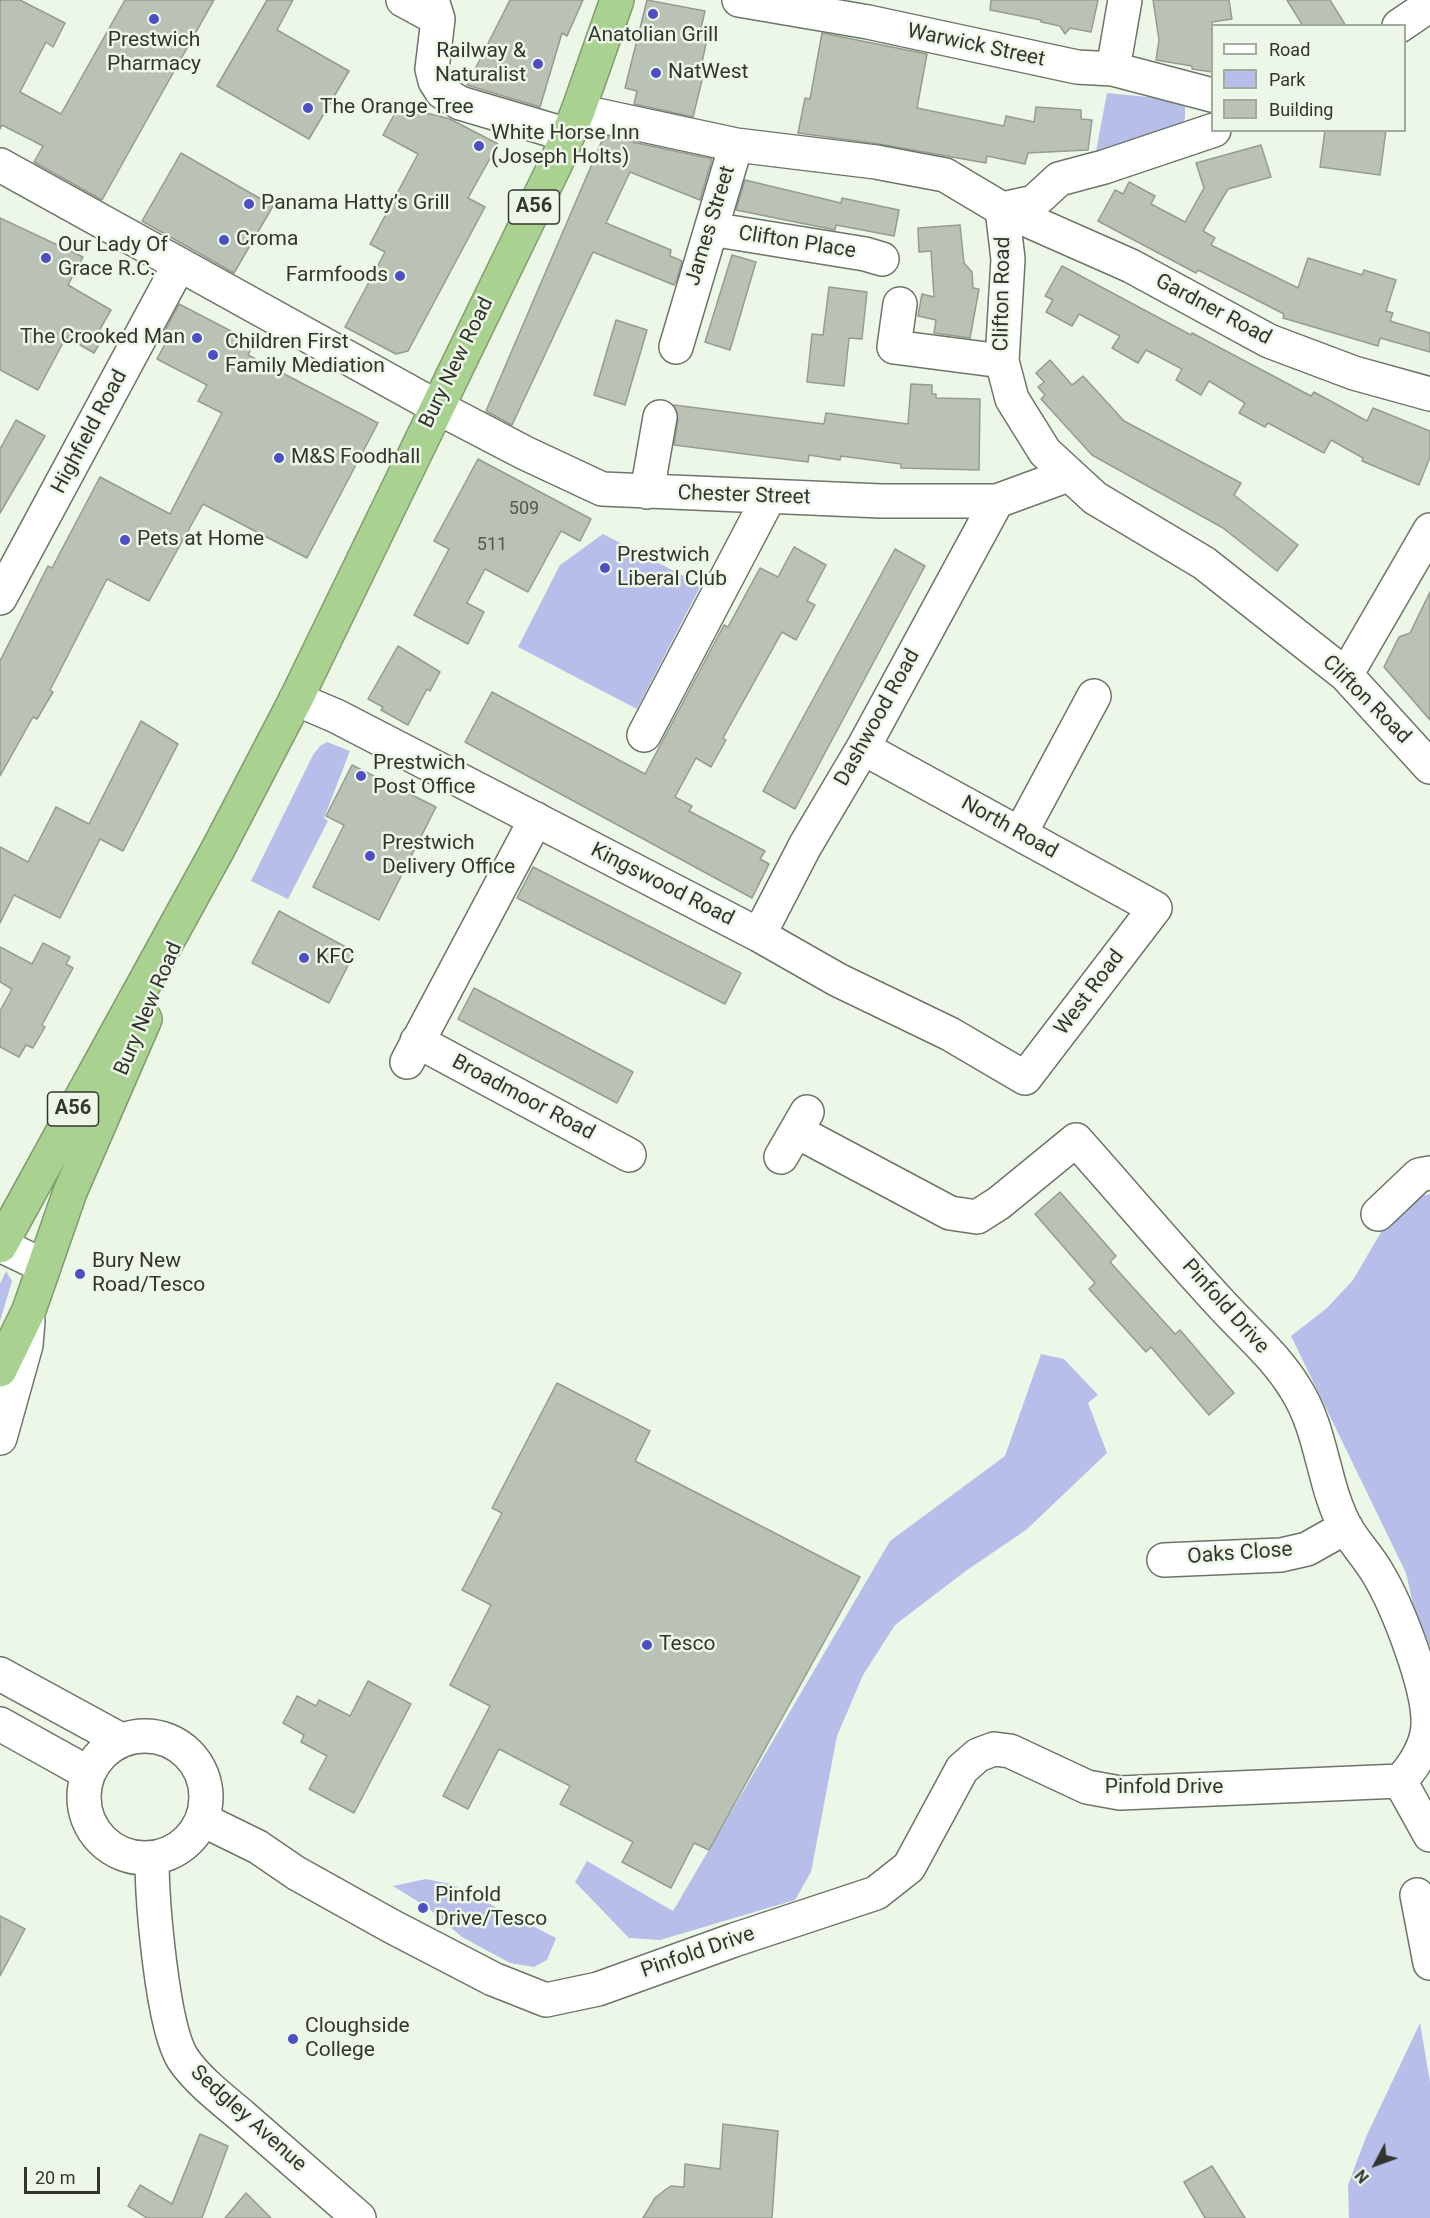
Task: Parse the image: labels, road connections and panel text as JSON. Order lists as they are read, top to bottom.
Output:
{
  "streets": {
    "highway": ["A56", "Bury New Road"],
    "street": [
      "Warwick Street",
      "James Street",
      "Clifton Place",
      "Clifton Road",
      "Gardner Road",
      "Highfield Road",
      "Chester Street",
      "Dashwood Road",
      "North Road",
      "Kingswood Road",
      "West Road",
      "Broadmoor Road",
      "Pinfold Drive",
      "Oaks Close",
      "Sedgley Avenue"
    ]
  },
  "crossings": [
    ["James Street", "Clifton Place"],
    ["James Street", "Clifton Road"],
    ["Clifton Road", "Gardner Road"],
    ["Clifton Road", "Bury New Road"],
    ["Clifton Road", "Chester Street"],
    ["Bury New Road", "Chester Street"],
    ["Bury New Road", "Kingswood Road"],
    ["Highfield Road", "Chester Street"],
    ["Chester Street", "Dashwood Road"],
    ["Dashwood Road", "North Road"],
    ["Dashwood Road", "Kingswood Road"],
    ["North Road", "West Road"],
    ["Kingswood Road", "West Road"],
    ["Kingswood Road", "Broadmoor Road"],
    ["Pinfold Drive", "Oaks Close"],
    ["Pinfold Drive", "Sedgley Avenue"]
  ],
  "places": [
    "Anatolian Grill",
    "Prestwich Pharmacy",
    "Railway & Naturalist",
    "NatWest",
    "The Orange Tree",
    "White Horse Inn (Joseph Holts)",
    "Panama Hatty’s Grill",
    "Croma",
    "Our Lady Of Grace R.C.",
    "Farmfoods",
    "The Crooked Man",
    "Children First Family Mediation",
    "M&S Foodhall",
    "Pets at Home",
    "Prestwich Liberal Club",
    "Prestwich Post Office",
    "Prestwich Delivery Office",
    "KFC",
    "Bury New Road/Tesco",
    "Tesco",
    "Pinfold Drive/Tesco",
    "Cloughside College"
  ],
  "house_numbers": ["509", "511"],
  "legend": ["Road", "Park", "Building"],
  "scale_bar": "20 m",
  "north": "bottom left"
}
